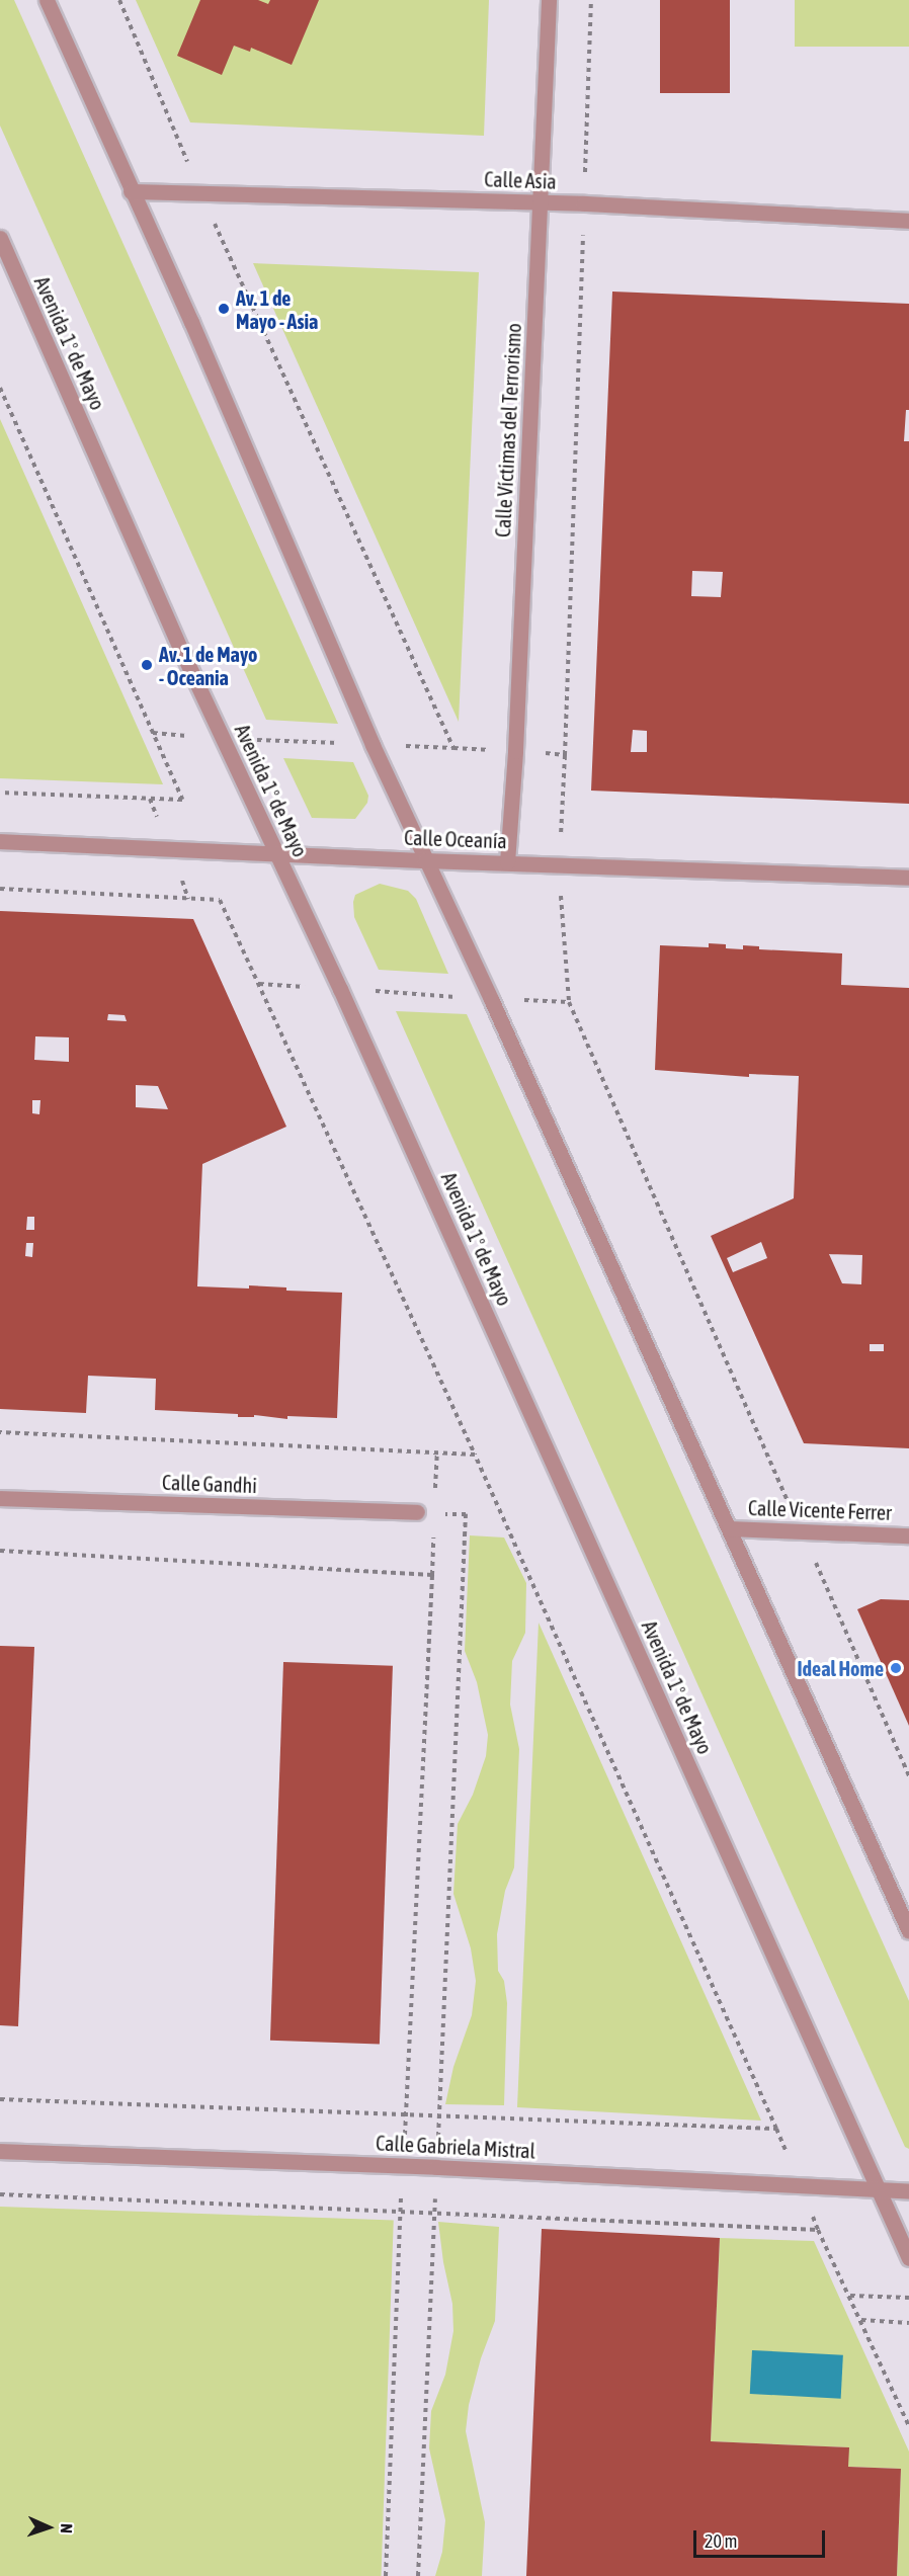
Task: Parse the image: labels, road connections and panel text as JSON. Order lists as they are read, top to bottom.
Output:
{
  "streets": {
    "street": [
      "Calle Asia",
      "Avenida 1º de Mayo",
      "Calle Víctimas del Terrorismo",
      "Calle Oceanía",
      "Calle Gandhi",
      "Calle Vicente Ferrer",
      "Calle Gabriela Mistral"
    ]
  },
  "crossings": [
    ["Calle Asia", "Calle Víctimas del Terrorismo"],
    ["Avenida 1º de Mayo", "Calle Oceanía"],
    ["Avenida 1º de Mayo", "Calle Gabriela Mistral"],
    ["Calle Víctimas del Terrorismo", "Calle Oceanía"]
  ],
  "places": ["Av. 1 de Mayo - Asia", "Av. 1 de Mayo - Oceania", "Ideal Home"],
  "scale_bar": "20 m",
  "north": "right"
}
